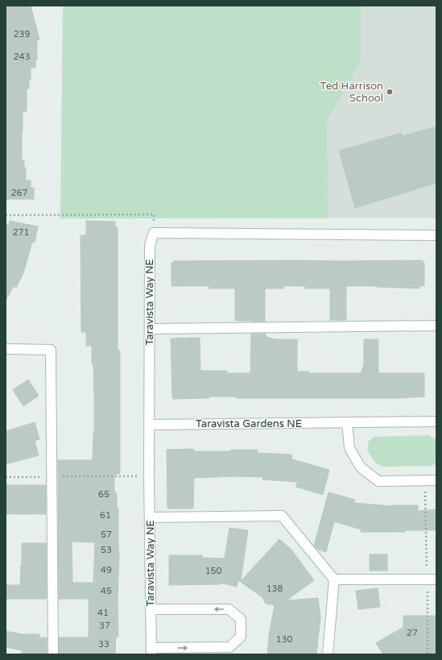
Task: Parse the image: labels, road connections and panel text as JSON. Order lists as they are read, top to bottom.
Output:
{
  "streets": {
    "street": ["Taravista Way NE", "Taravista Gardens NE"]
  },
  "crossings": [
    ["Taravista Way NE", "Taravista Gardens NE"]
  ],
  "places": ["Ted Harrison School"],
  "house_numbers": [
    "239",
    "243",
    "267",
    "271",
    "65",
    "61",
    "57",
    "53",
    "49",
    "150",
    "138",
    "45",
    "41",
    "37",
    "27",
    "130",
    "33"
  ]
}
